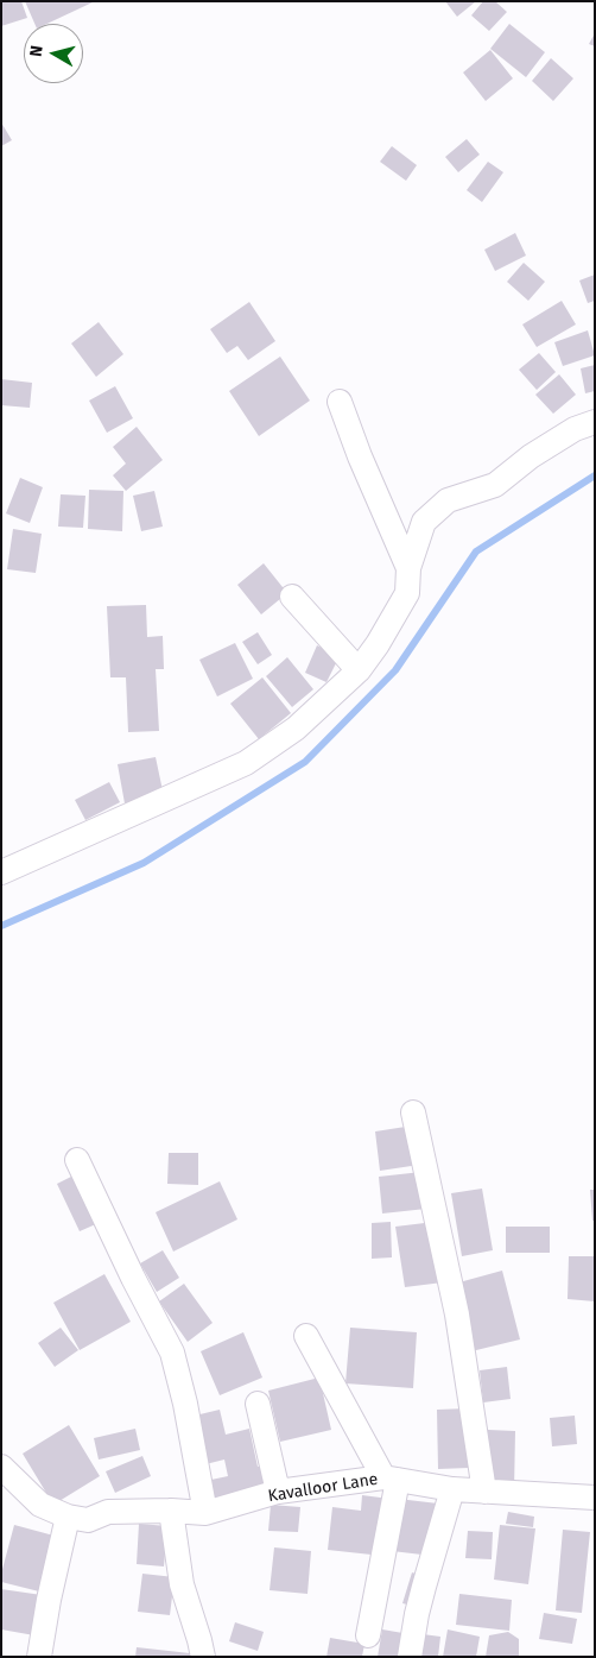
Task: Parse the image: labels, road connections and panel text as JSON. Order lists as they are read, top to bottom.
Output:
{
  "streets": {
    "street": ["Kavalloor Lane"]
  },
  "north": "left"
}
